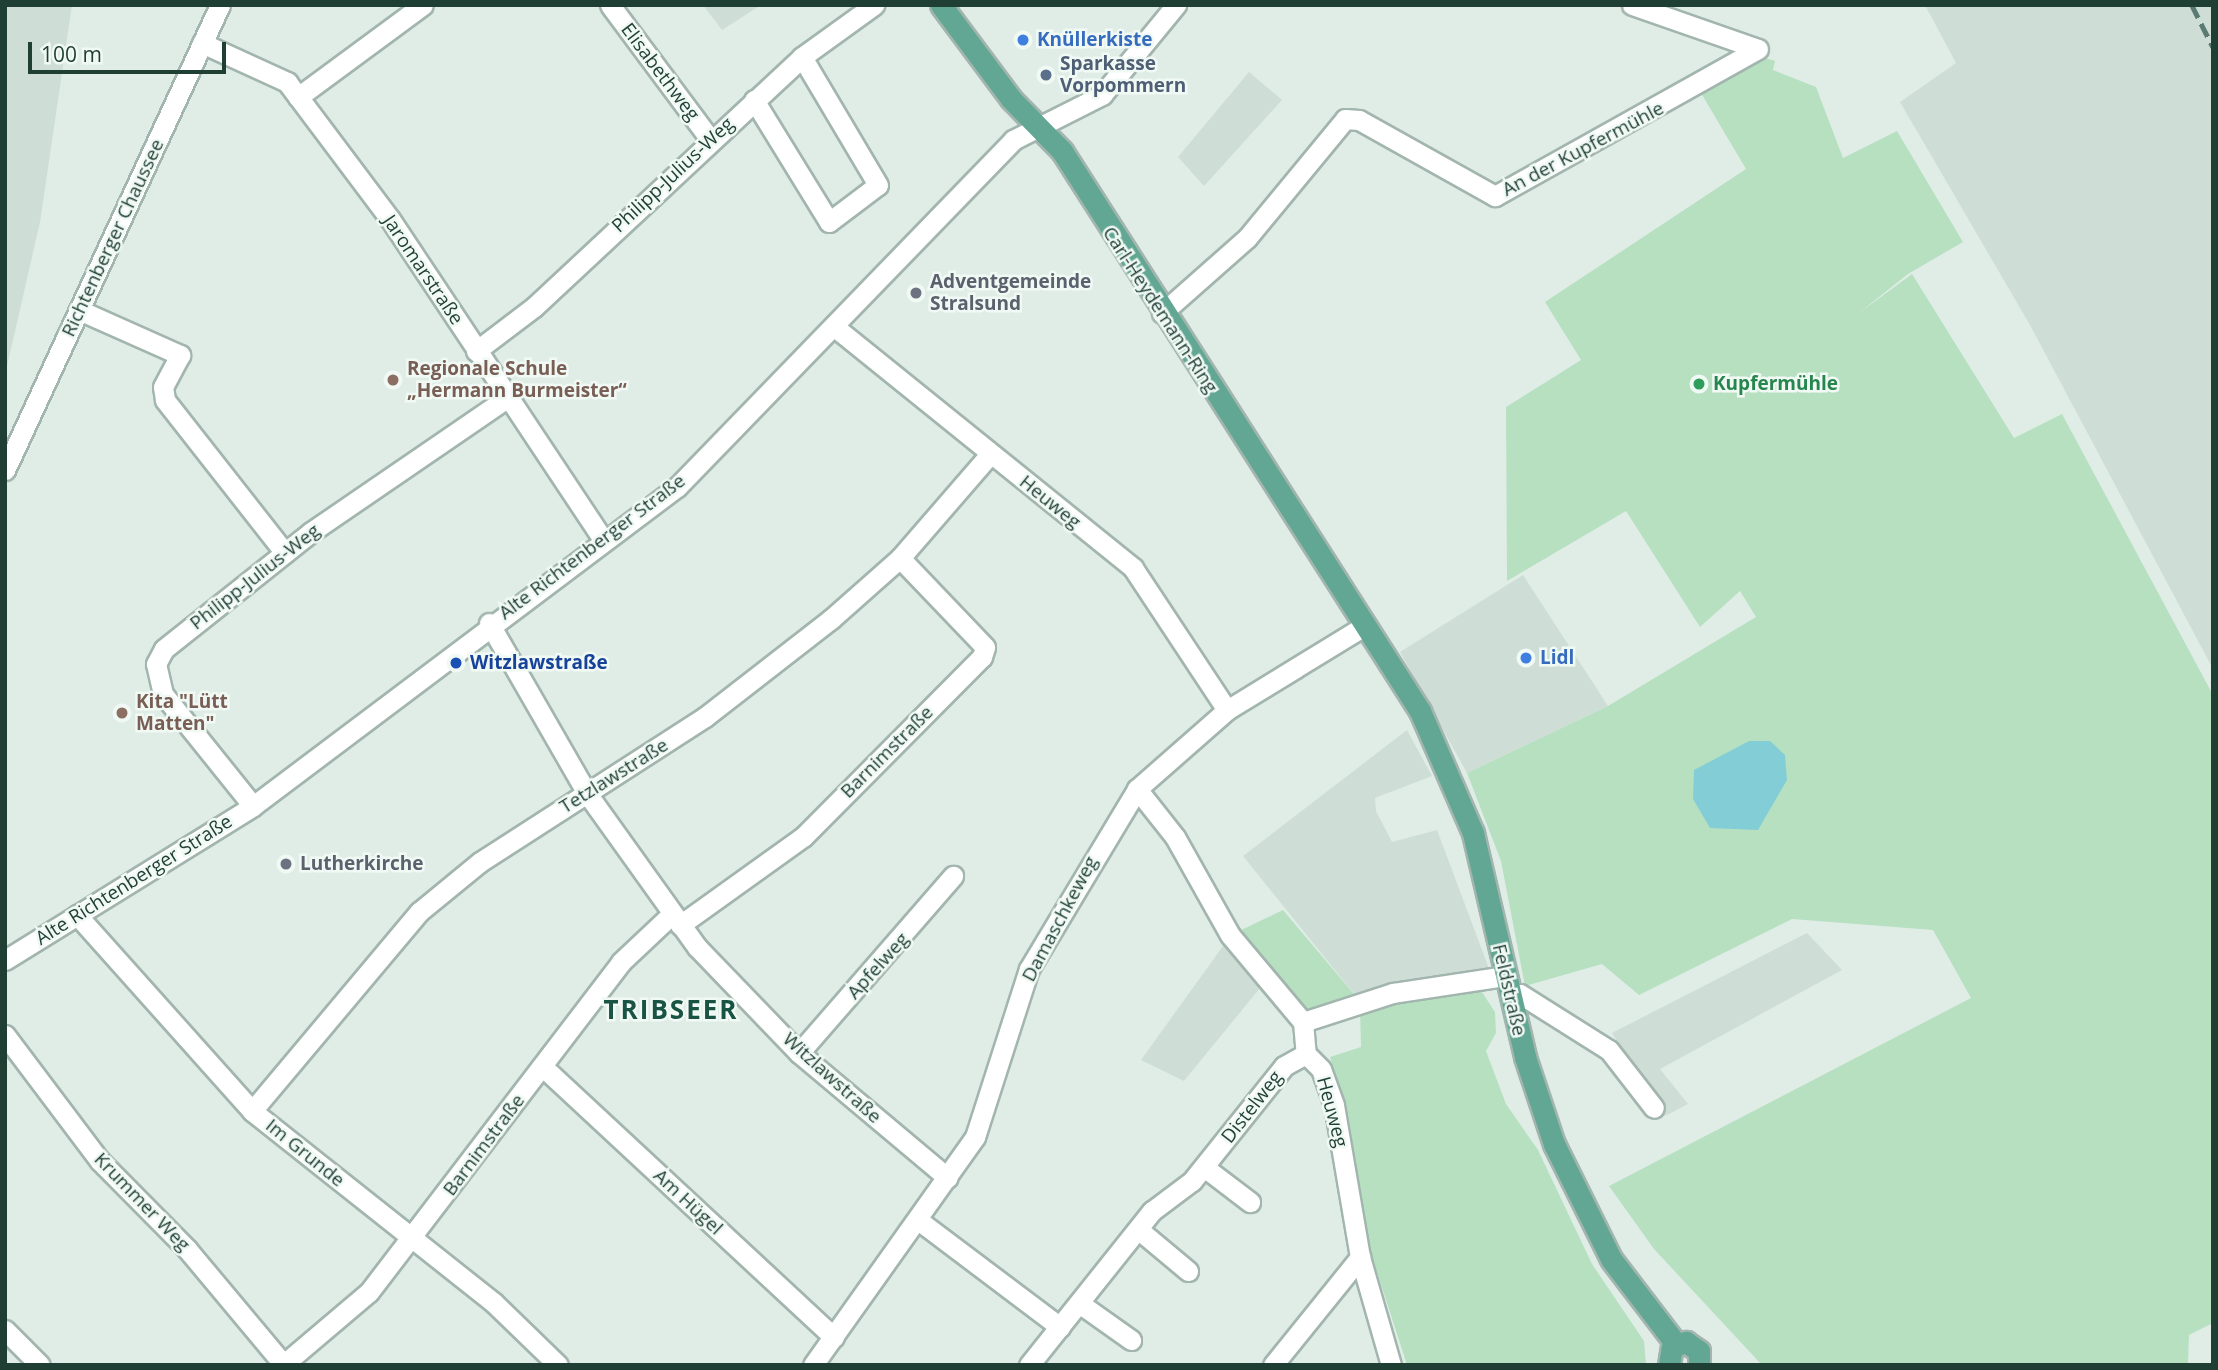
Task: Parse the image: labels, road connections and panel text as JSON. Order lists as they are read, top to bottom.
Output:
{
  "streets": {
    "main road": ["Carl-Heydemann-Ring", "Feldstraße"],
    "street": [
      "Elisabethweg",
      "An der Kupfermühle",
      "Philipp-Julius-Weg",
      "Richtenberger Chaussee",
      "Jaromarstraße",
      "Heuweg",
      "Alte Richtenberger Straße",
      "Barnimstraße",
      "Tetzlawstraße",
      "Damaschkeweg",
      "Apfelweg",
      "Witzlawstraße",
      "Distelweg",
      "Im Grunde",
      "Krummer Weg",
      "Am Hügel"
    ]
  },
  "crossings": [
    ["Elisabethweg", "Philipp-Julius-Weg"],
    ["An der Kupfermühle", "Carl-Heydemann-Ring"],
    ["Philipp-Julius-Weg", "Jaromarstraße"],
    ["Philipp-Julius-Weg", "Alte Richtenberger Straße"],
    ["Richtenberger Chaussee", "Jaromarstraße"],
    ["Jaromarstraße", "Alte Richtenberger Straße"],
    ["Carl-Heydemann-Ring", "Alte Richtenberger Straße"],
    ["Carl-Heydemann-Ring", "Damaschkeweg"],
    ["Carl-Heydemann-Ring", "Feldstraße"],
    ["Heuweg", "Alte Richtenberger Straße"],
    ["Heuweg", "Tetzlawstraße"],
    ["Heuweg", "Damaschkeweg"],
    ["Heuweg", "Distelweg"],
    ["Alte Richtenberger Straße", "Witzlawstraße"],
    ["Alte Richtenberger Straße", "Im Grunde"],
    ["Barnimstraße", "Tetzlawstraße"],
    ["Barnimstraße", "Witzlawstraße"],
    ["Barnimstraße", "Im Grunde"],
    ["Barnimstraße", "Krummer Weg"],
    ["Barnimstraße", "Am Hügel"],
    ["Tetzlawstraße", "Witzlawstraße"],
    ["Tetzlawstraße", "Im Grunde"],
    ["Damaschkeweg", "Feldstraße"],
    ["Damaschkeweg", "Witzlawstraße"],
    ["Damaschkeweg", "Am Hügel"],
    ["Apfelweg", "Witzlawstraße"]
  ],
  "districts": ["TRIBSEER"],
  "places": [
    "Knüllerkiste",
    "Sparkasse Vorpommern",
    "Adventgemeinde Stralsund",
    "Regionale Schule „Hermann Burmeister“",
    "Kupfermühle",
    "Lidl",
    "Witzlawstraße",
    "Kita \"Lütt Matten\"",
    "Lutherkirche"
  ],
  "scale_bar": "100 m"
}
